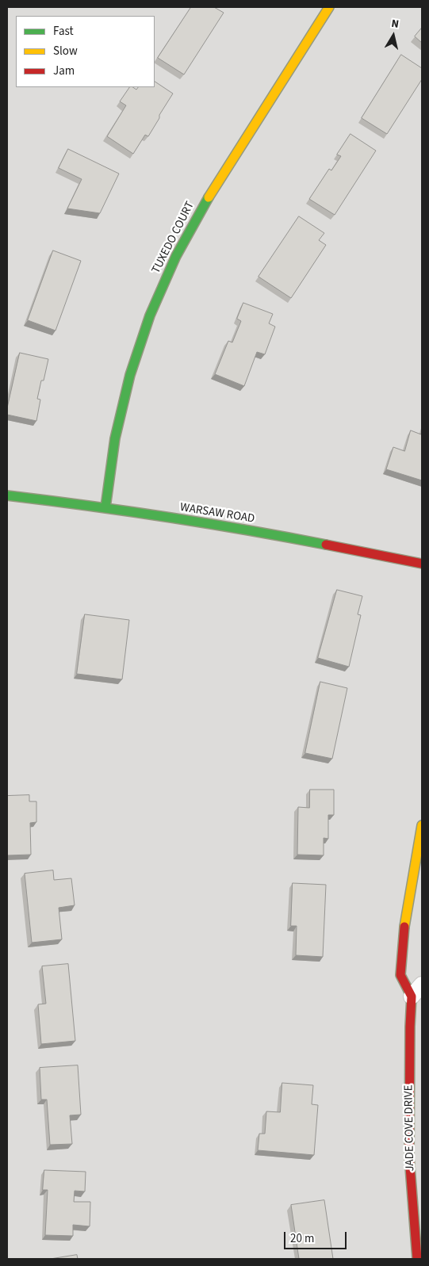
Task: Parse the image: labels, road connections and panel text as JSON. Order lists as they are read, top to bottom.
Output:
{
  "streets": {
    "street": ["TUXEDO COURT", "WARSAW ROAD", "JADE COVE DRIVE"]
  },
  "crossings": [
    ["TUXEDO COURT", "WARSAW ROAD"]
  ],
  "legend": ["Fast", "Slow", "Jam"],
  "scale_bar": "20 m",
  "north": "top"
}
